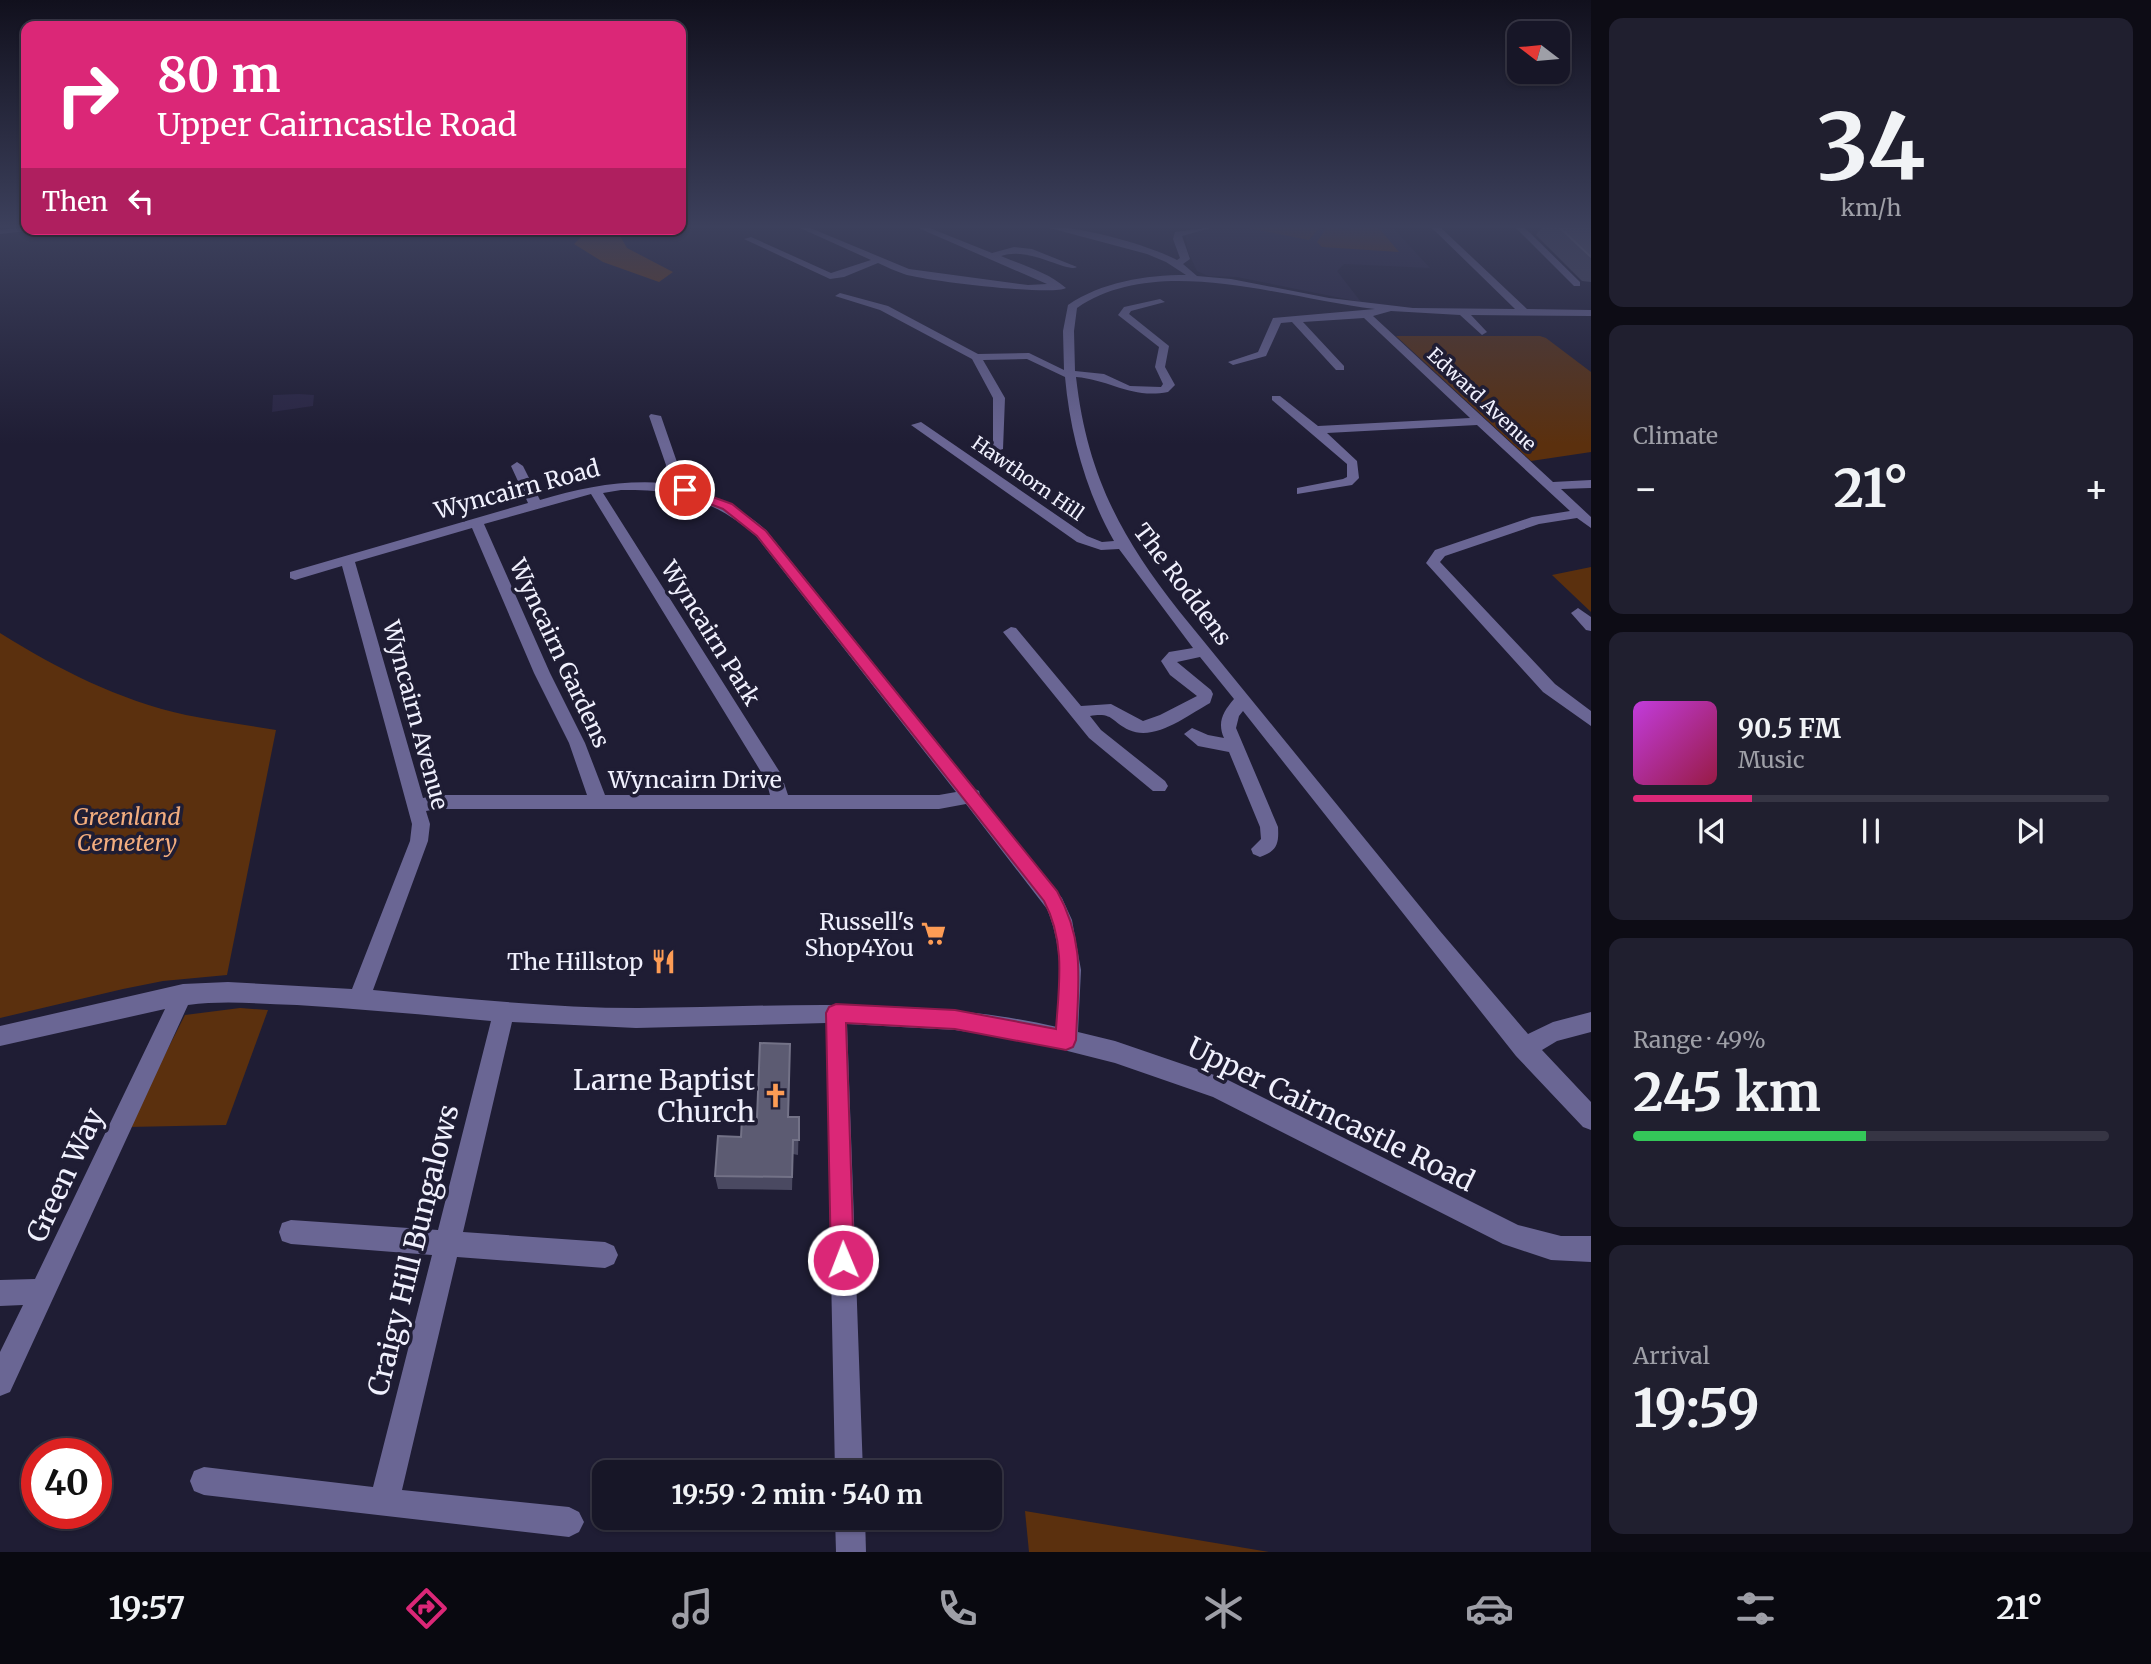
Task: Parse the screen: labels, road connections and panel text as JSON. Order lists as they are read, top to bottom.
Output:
{
  "streets": {
    "street": [
      "Edward Avenue",
      "Hawthorn Hill",
      "Wyncairn Road",
      "The Roddens",
      "Wyncairn Park",
      "Wyncairn Gardens",
      "Wyncairn Avenue",
      "Wyncairn Drive",
      "Upper Cairncastle Road",
      "Green Way",
      "Craigy Hill Bungalows"
    ]
  },
  "crossings": [
    ["Hawthorn Hill", "The Roddens"],
    ["Wyncairn Road", "Wyncairn Park"],
    ["Wyncairn Road", "Wyncairn Gardens"],
    ["Wyncairn Road", "Wyncairn Avenue"],
    ["Wyncairn Road", "Wyncairn Drive"],
    ["Wyncairn Road", "Upper Cairncastle Road"],
    ["Wyncairn Park", "Wyncairn Drive"],
    ["Wyncairn Gardens", "Wyncairn Drive"],
    ["Wyncairn Avenue", "Wyncairn Drive"],
    ["Wyncairn Avenue", "Upper Cairncastle Road"],
    ["Upper Cairncastle Road", "Green Way"],
    ["Upper Cairncastle Road", "Craigy Hill Bungalows"]
  ],
  "parks": ["Greenland Cemetery"],
  "places": {
    "supermarket": ["Russell's Shop4You"],
    "restaurant": ["The Hillstop"],
    "church": ["Larne Baptist Church"]
  },
  "north": "left",
  "page": {
    "tile": [
      ["34", "km/h"],
      "Climate",
      ["Range · 49%", "245 km"],
      ["Arrival", "19:59"]
    ],
    "turn": ["80 m", "Upper Cairncastle Road"],
    "then": "Then",
    "heat": ["−", "21°", "+"],
    "song": ["90.5 FM", "Music"],
    "limit": "40",
    "trip": "19:59 · 2 min · 540 m",
    "tabs": ["19:57", "21°"]
  }
}
